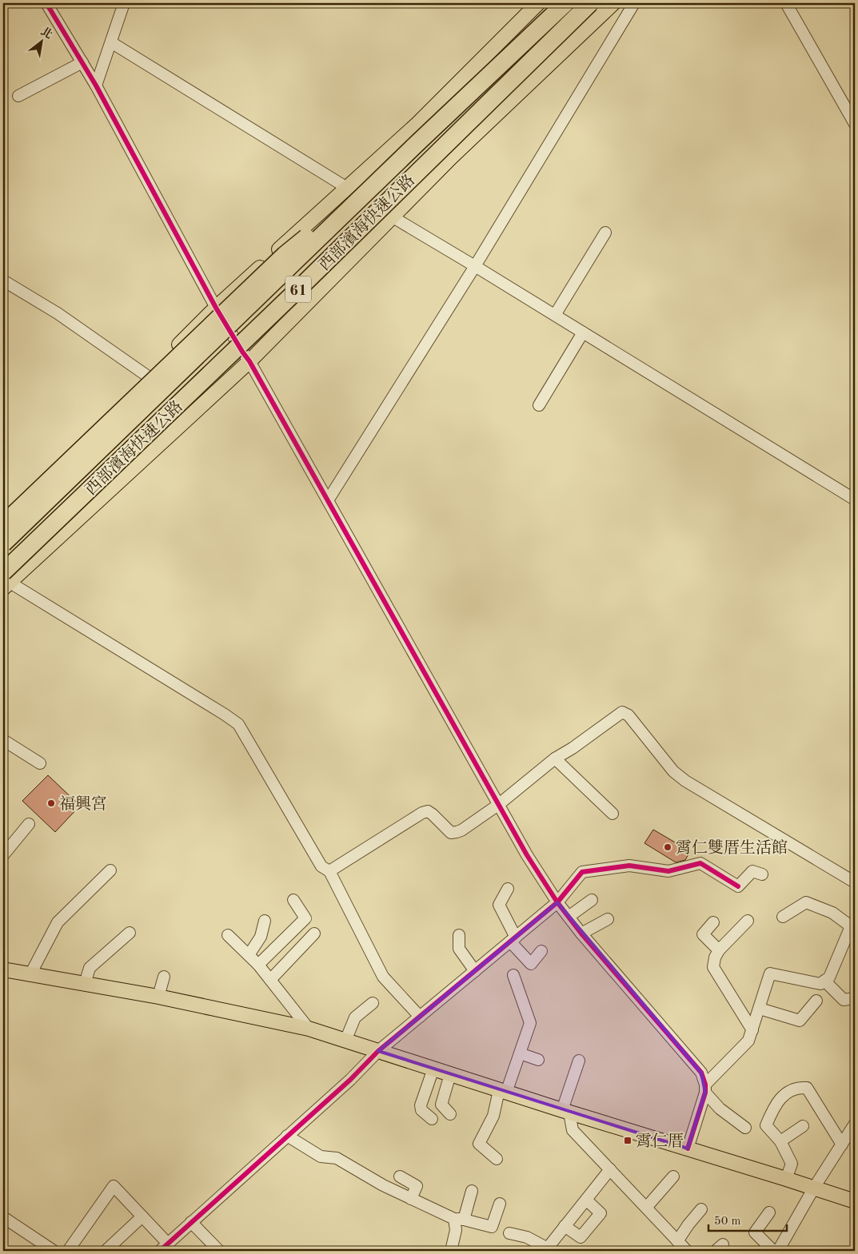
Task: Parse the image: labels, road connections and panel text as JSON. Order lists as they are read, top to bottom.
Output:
{
  "streets": {
    "highway": ["西部濱海快速公路", "61"]
  },
  "places": {
    "other": ["福興宮", "霄仁雙厝生活館"],
    "transit": ["霄仁厝"]
  },
  "scale_bar": "50 m",
  "north": "top right"
}
